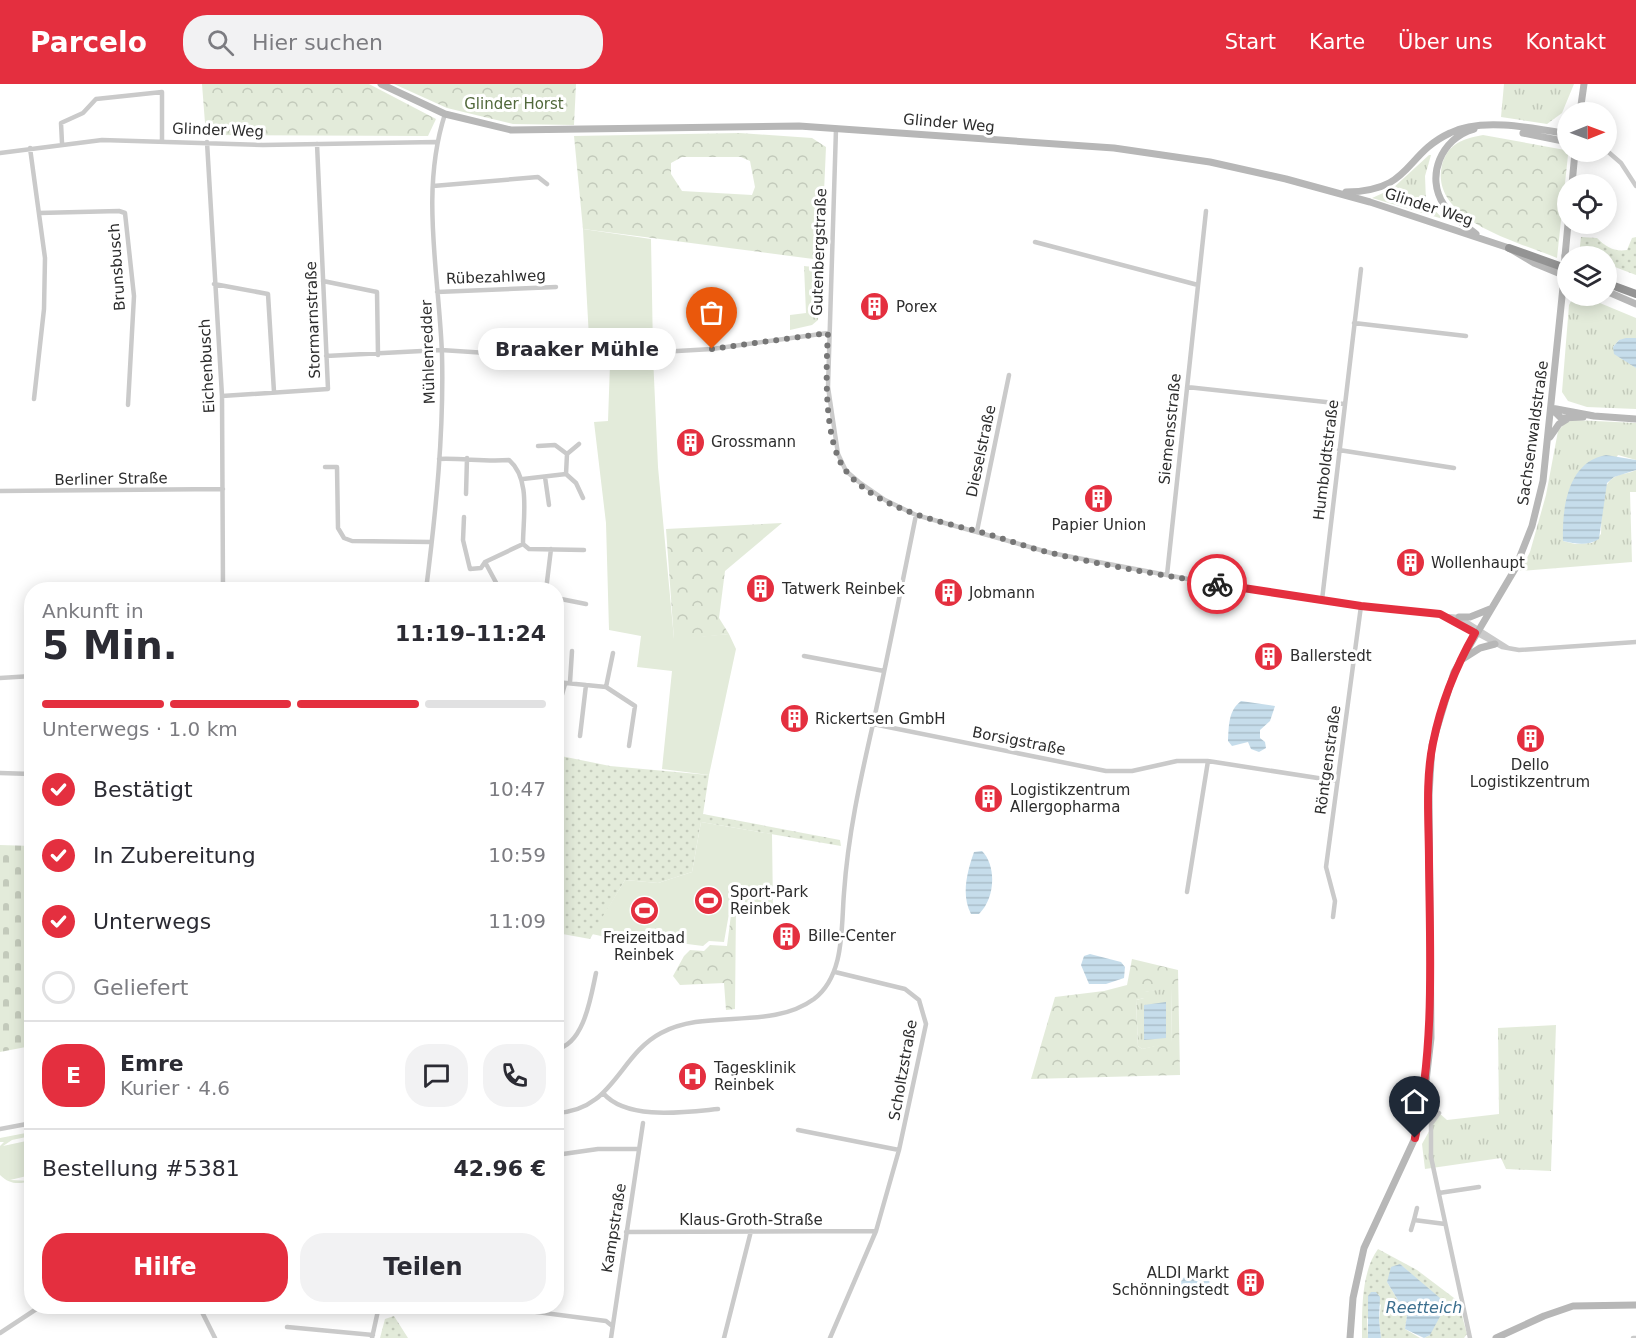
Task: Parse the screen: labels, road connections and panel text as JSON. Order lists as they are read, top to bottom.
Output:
{
  "streets": {
    "main road": ["Glinder Weg", "Sachsenwaldstraße"],
    "street": [
      "Gutenbergstraße",
      "Brunsbusch",
      "Rübezahlweg",
      "Stormarnstraße",
      "Mühlenredder",
      "Eichenbusch",
      "Siemensstraße",
      "Dieselstraße",
      "Humboldtstraße",
      "Berliner Straße",
      "Borsigstraße",
      "Röntgenstraße",
      "Scholtzstraße",
      "Klaus-Groth-Straße",
      "Kampstraße"
    ]
  },
  "crossings": [
    ["Glinder Weg", "Gutenbergstraße"],
    ["Glinder Weg", "Stormarnstraße"],
    ["Glinder Weg", "Mühlenredder"],
    ["Glinder Weg", "Eichenbusch"],
    ["Gutenbergstraße", "Siemensstraße"],
    ["Gutenbergstraße", "Sachsenwaldstraße"],
    ["Gutenbergstraße", "Dieselstraße"],
    ["Gutenbergstraße", "Humboldtstraße"],
    ["Gutenbergstraße", "Röntgenstraße"],
    ["Rübezahlweg", "Mühlenredder"],
    ["Stormarnstraße", "Eichenbusch"],
    ["Eichenbusch", "Berliner Straße"],
    ["Borsigstraße", "Röntgenstraße"],
    ["Scholtzstraße", "Klaus-Groth-Straße"],
    ["Klaus-Groth-Straße", "Kampstraße"]
  ],
  "water": ["Reetteich"],
  "parks": ["Glinder Horst"],
  "places": {
    "building": [
      "Porex",
      "Grossmann",
      "Papier Union",
      "Wollenhaupt",
      "Tatwerk Reinbek",
      "Jobmann",
      "Ballerstedt",
      "Rickertsen GmbH",
      "Dello Logistikzentrum",
      "Logistikzentrum Allergopharma",
      "Bille-Center",
      "ALDI Markt Schönningstedt"
    ],
    "other": ["Braaker Mühle"],
    "sports": ["Sport-Park Reinbek", "Freizeitbad Reinbek"],
    "hospital": ["Tagesklinik Reinbek"]
  },
  "north": "right",
  "page": {
    "header": "Parcelo",
    "search": "Hier suchen",
    "nav": [
      "Start",
      "Karte",
      "Über uns",
      "Kontakt"
    ],
    "bubble": "Braaker Mühle",
    "heading": ["5 Min.", "Ankunft in", "11:19–11:24"],
    "panel": [
      "Emre",
      "Kurier · 4.6",
      "Bestellung #5381",
      "42.96 €"
    ],
    "bar": "Unterwegs · 1.0 km",
    "list": [
      ["Bestätigt", "10:47"],
      ["In Zubereitung", "10:59"],
      ["Unterwegs", "11:09"],
      "Geliefert"
    ],
    "round": "E",
    "buttons": ["Hilfe", "Teilen"]
  }
}
